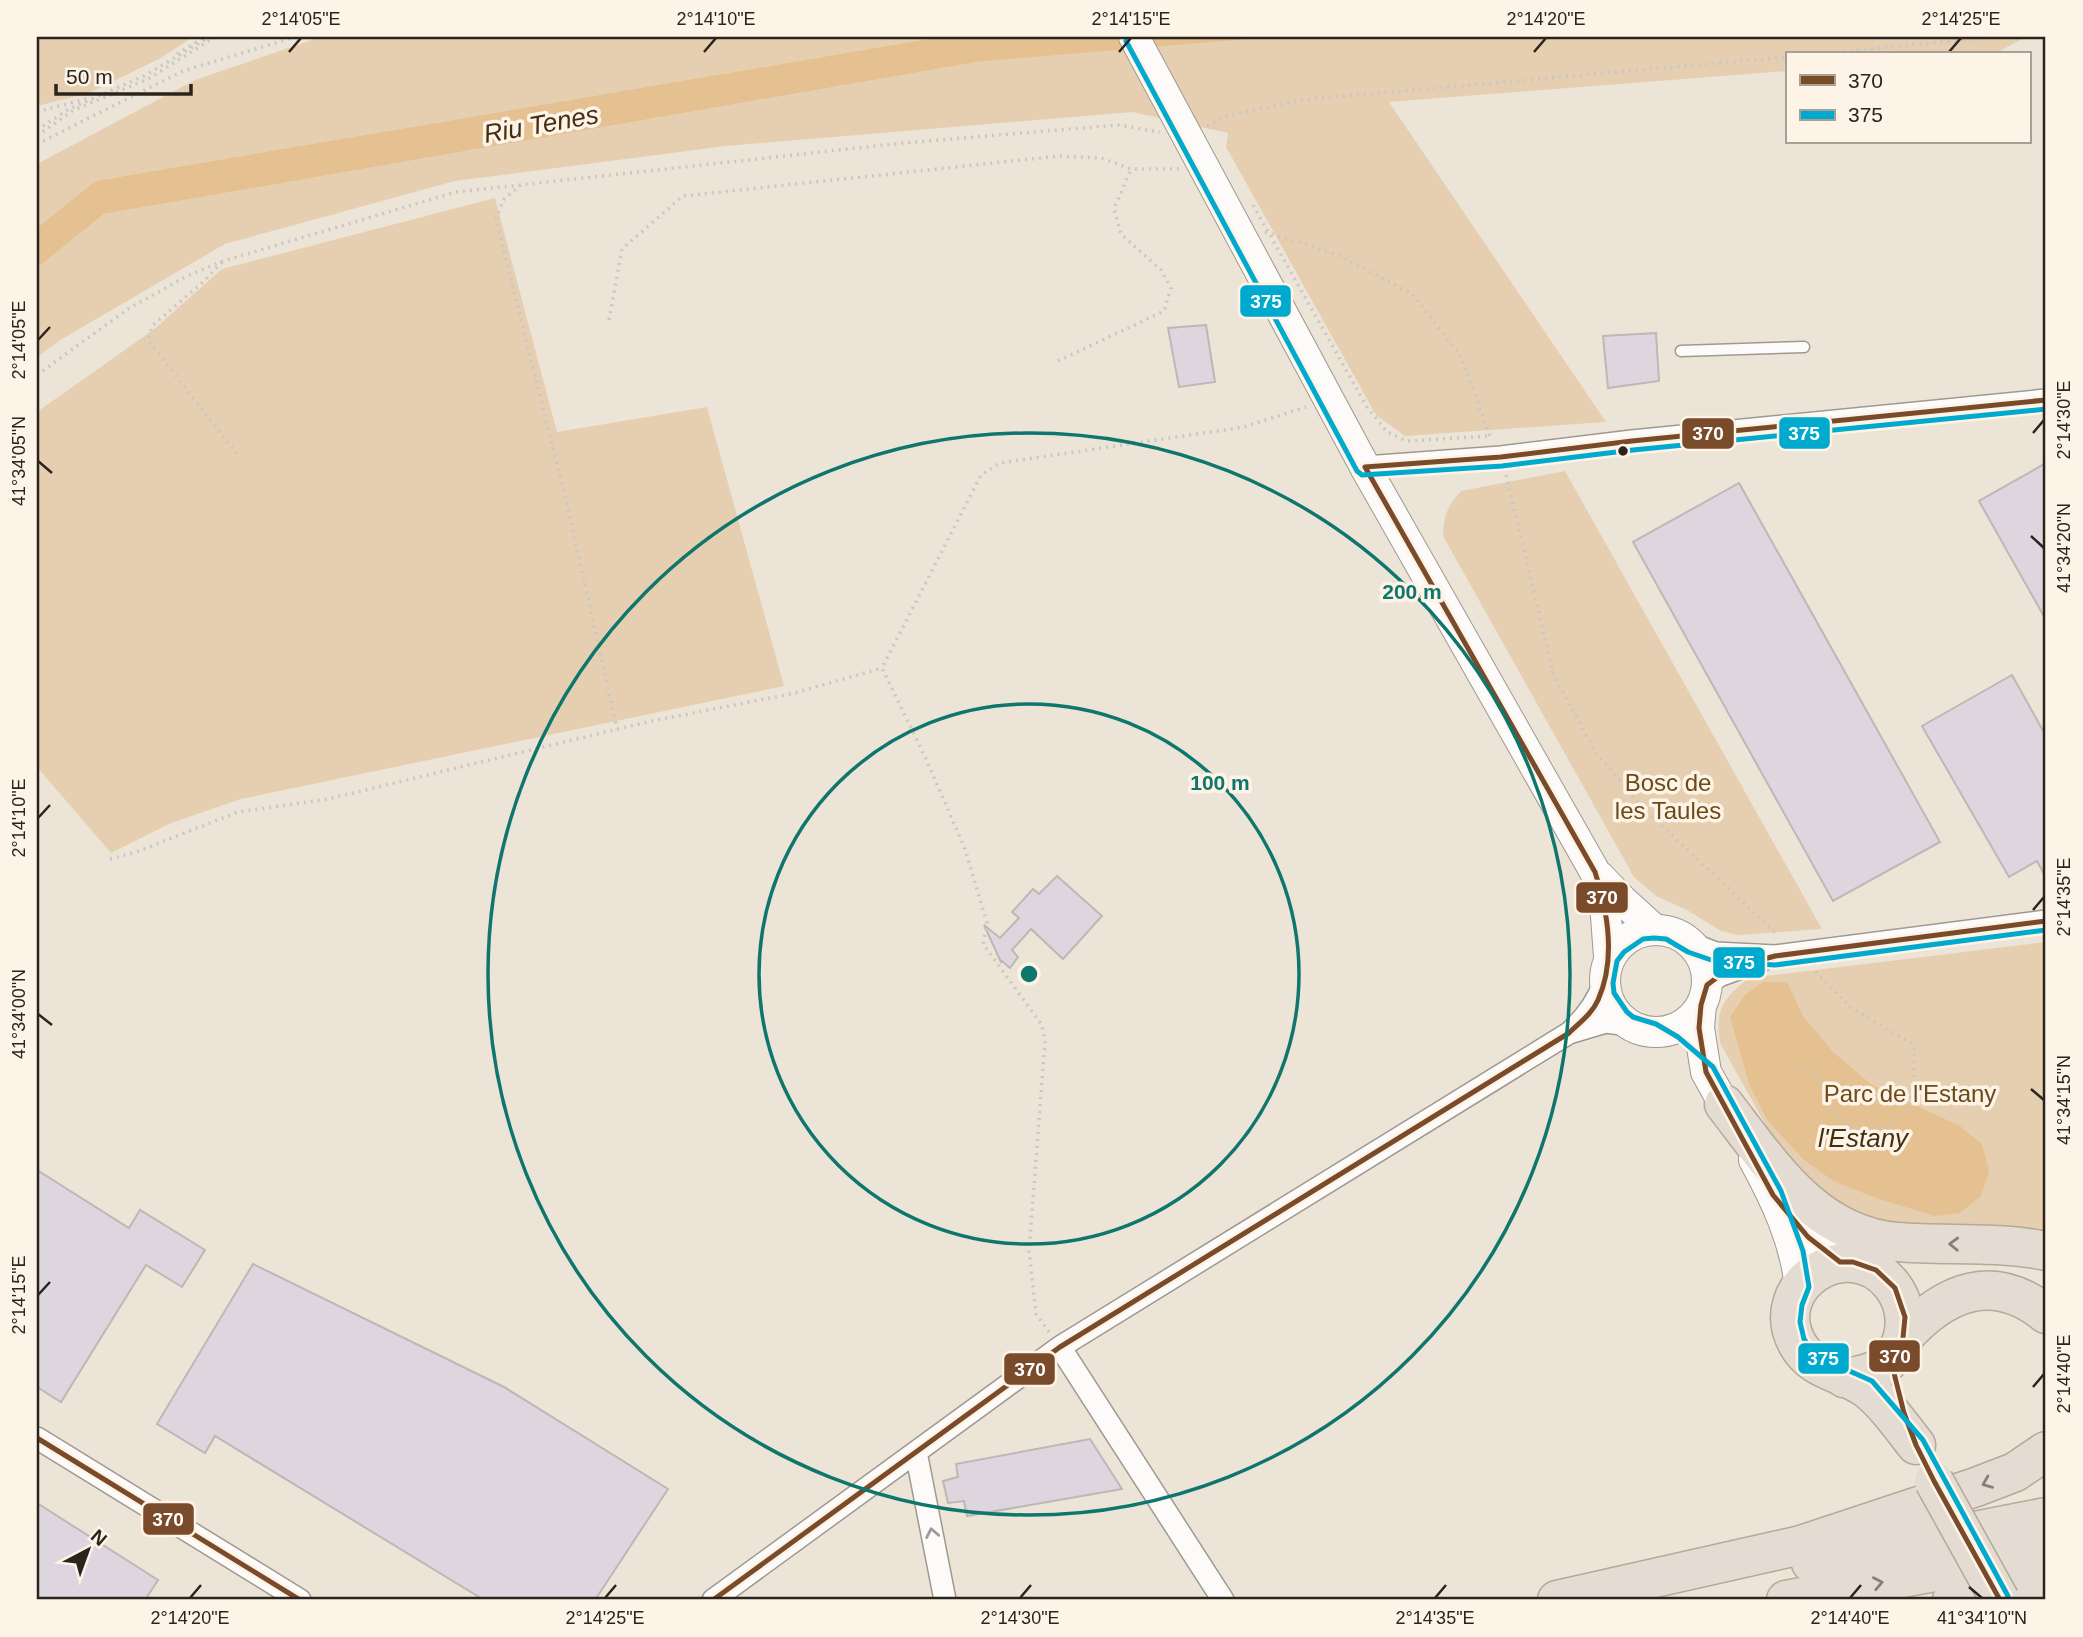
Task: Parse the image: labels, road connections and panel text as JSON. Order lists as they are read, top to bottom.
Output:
{
  "water": ["Riu Tenes", "l'Estany"],
  "parks": ["Bosc de les Taules", "Parc de l'Estany"],
  "lines": ["transit line 375", "transit line 370"],
  "legend": ["370", "375"],
  "scale_bar": "50 m",
  "north": "top right",
  "coordinates": [
    "2°14'05\"E",
    "2°14'10\"E",
    "2°14'15\"E",
    "2°14'20\"E",
    "2°14'25\"E",
    "2°14'30\"E",
    "41°34'05\"N",
    "41°34'20\"N",
    "2°14'35\"E",
    "41°34'00\"N",
    "41°34'15\"N",
    "2°14'40\"E",
    "41°34'10\"N"
  ],
  "rings": ["200 m", "100 m"]
}
